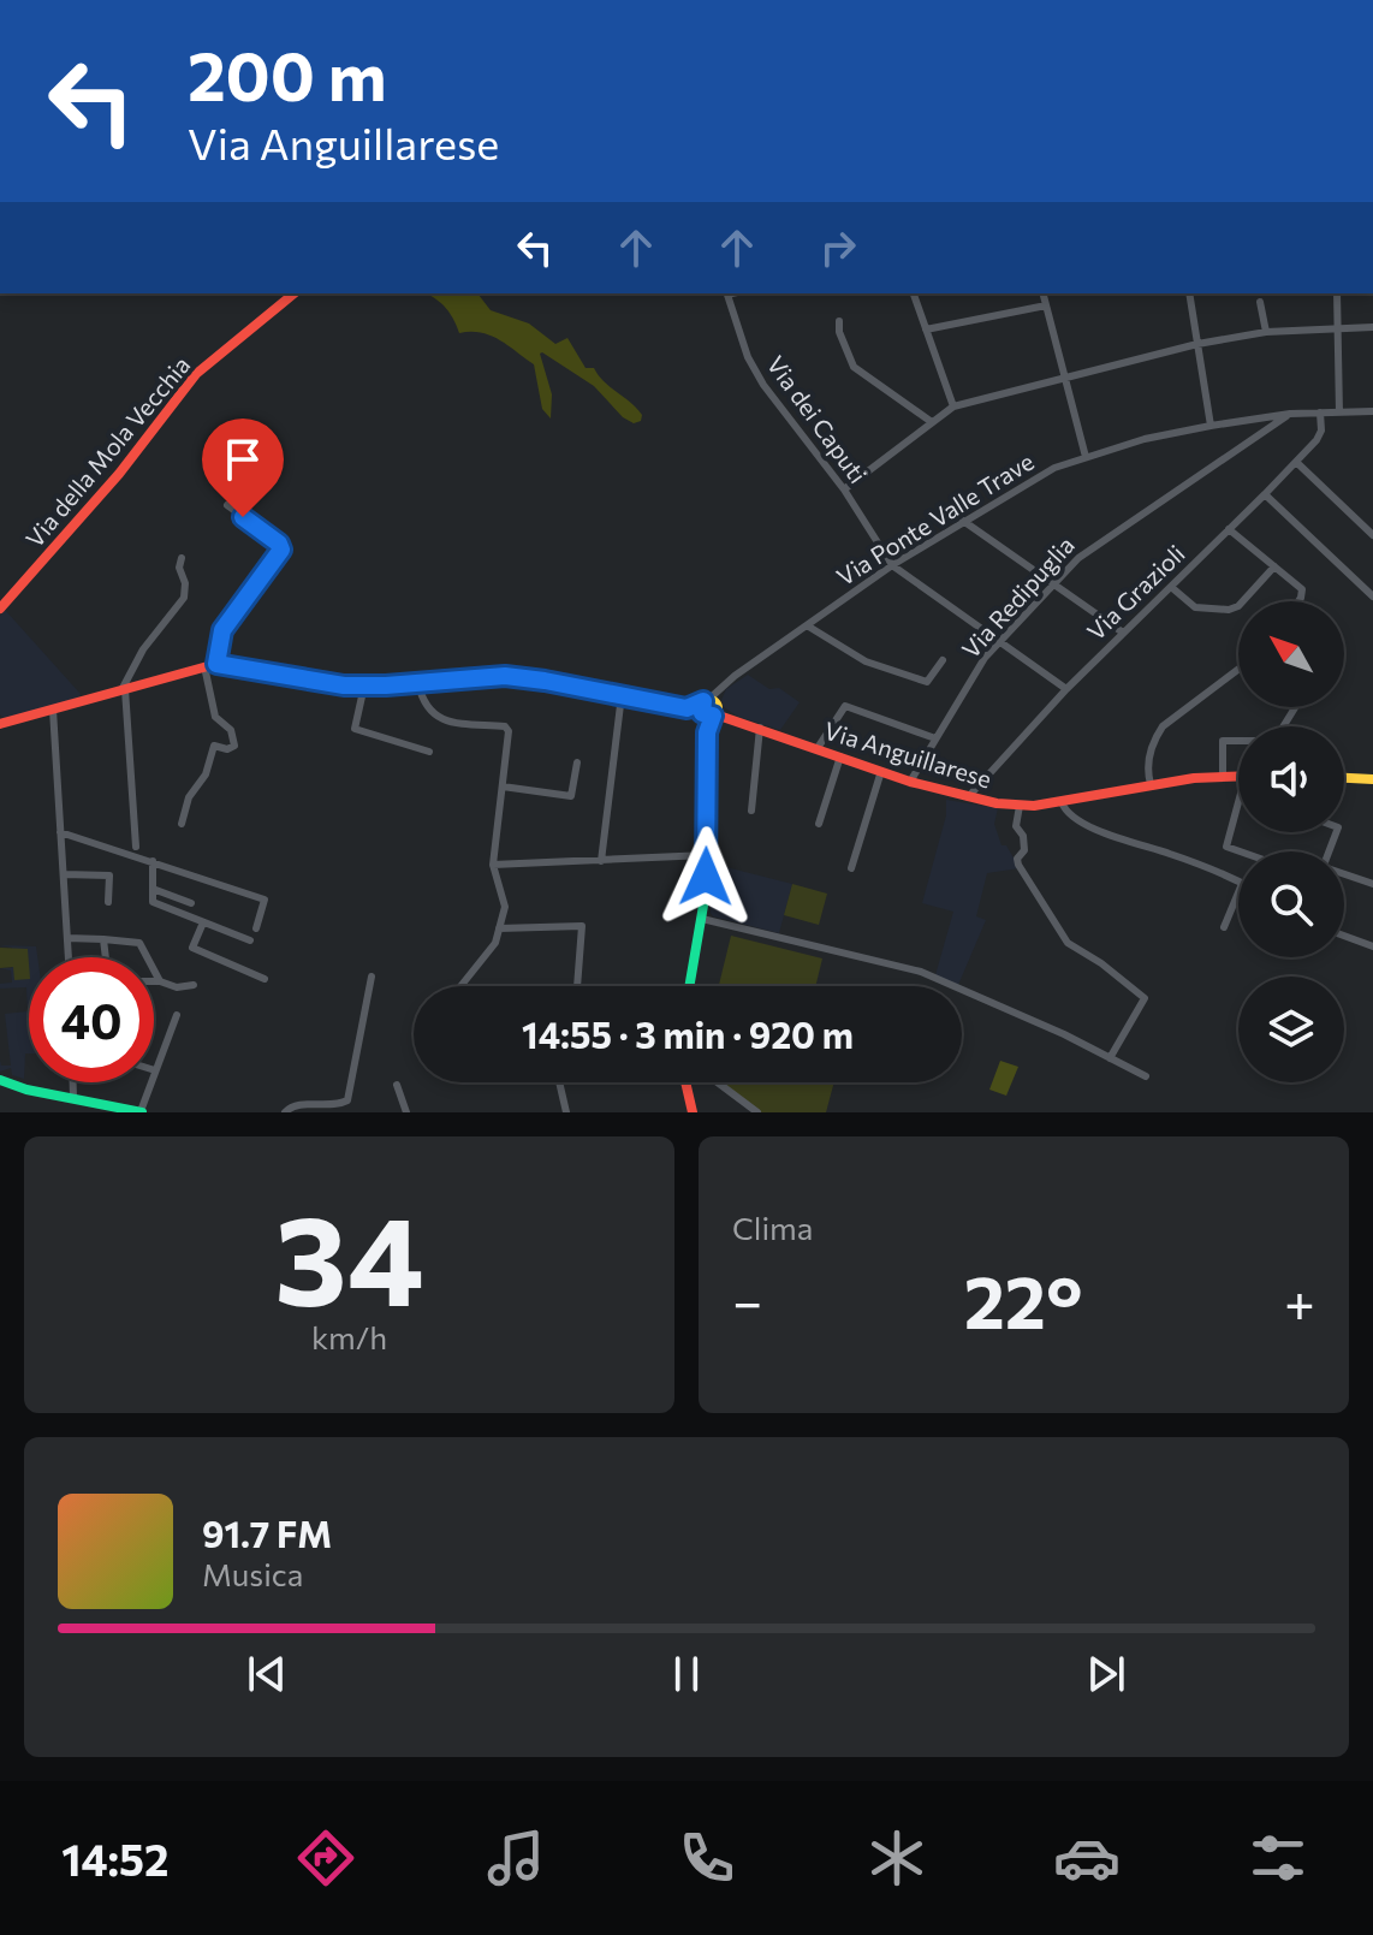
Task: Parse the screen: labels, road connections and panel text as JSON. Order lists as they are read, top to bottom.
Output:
{
  "streets": {
    "main road": ["Via della Mola Vecchia", "Via Anguillarese"],
    "street": [
      "Via dei Caputi",
      "Via Ponte Valle Trave",
      "Via Grazioli",
      "Via Redipuglia"
    ]
  },
  "crossings": [
    ["Via dei Caputi", "Via Ponte Valle Trave"],
    ["Via Ponte Valle Trave", "Via Redipuglia"],
    ["Via Ponte Valle Trave", "Via Anguillarese"],
    ["Via Grazioli", "Via Anguillarese"],
    ["Via Redipuglia", "Via Anguillarese"]
  ],
  "north": "top left",
  "page": {
    "turn": ["200 m", "Via Anguillarese"],
    "limit": "40",
    "trip": "14:55 · 3 min · 920 m",
    "tile": [
      ["34", "km/h"],
      "Clima"
    ],
    "heat": ["−", "22°", "+"],
    "song": ["91.7 FM", "Musica"],
    "tabs": "14:52"
  }
}
